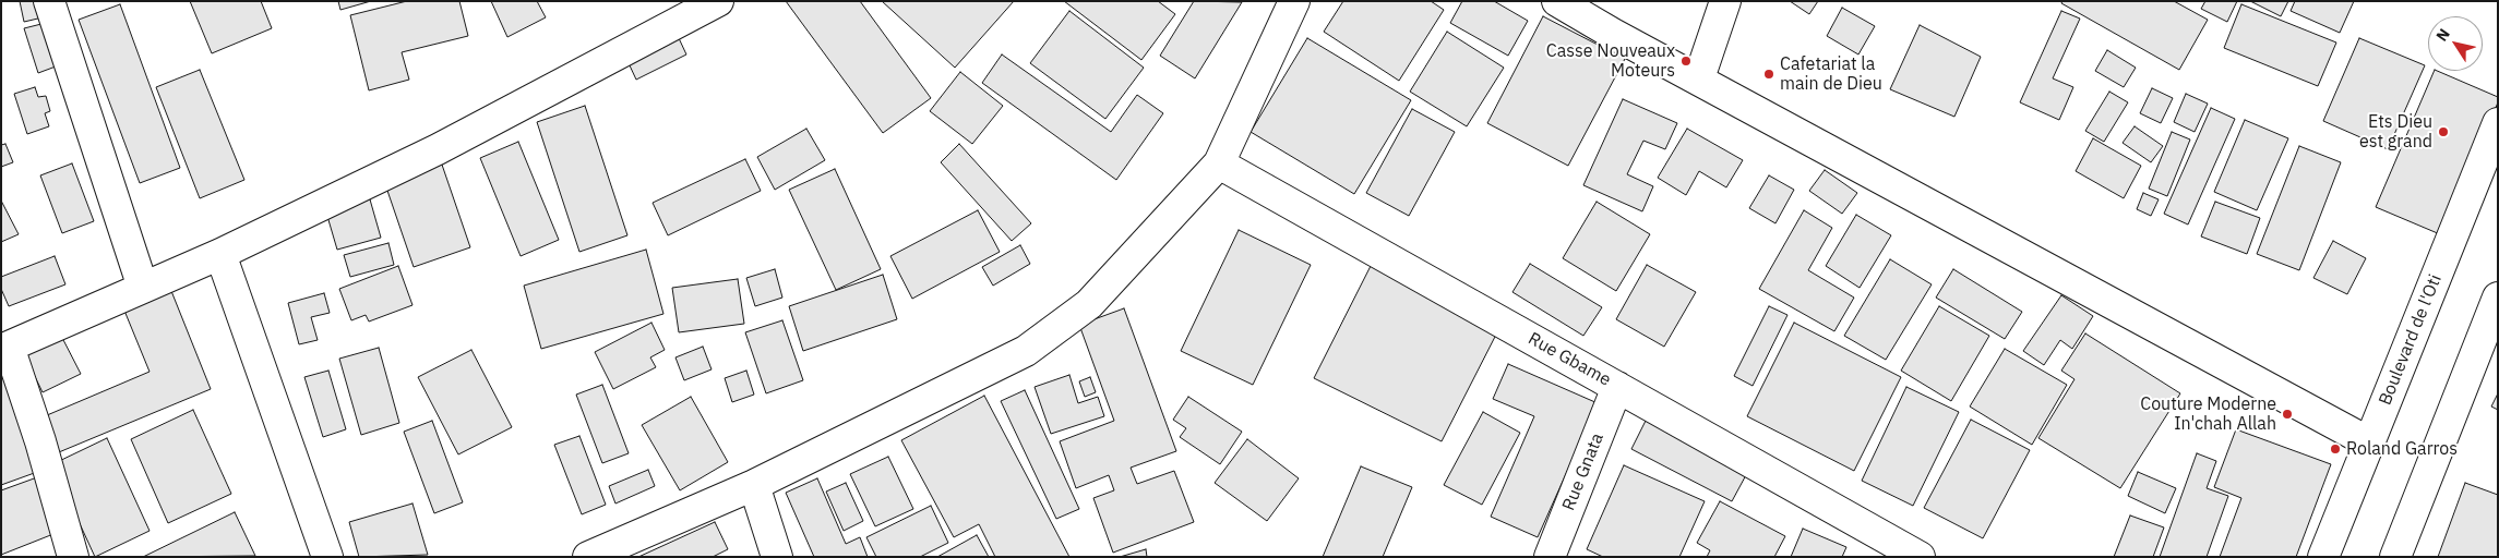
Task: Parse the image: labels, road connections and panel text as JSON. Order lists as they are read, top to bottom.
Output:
{
  "streets": {
    "street": ["Boulevard de l'Oti", "Rue Gbame", "Rue Gnata"]
  },
  "crossings": [
    ["Rue Gbame", "Rue Gnata"]
  ],
  "places": [
    "Casse Nouveaux Moteurs",
    "Cafetariat la main de Dieu",
    "Ets Dieu est grand",
    "Couture Moderne In'chah Allah",
    "Roland Garros"
  ],
  "north": "top left"
}
